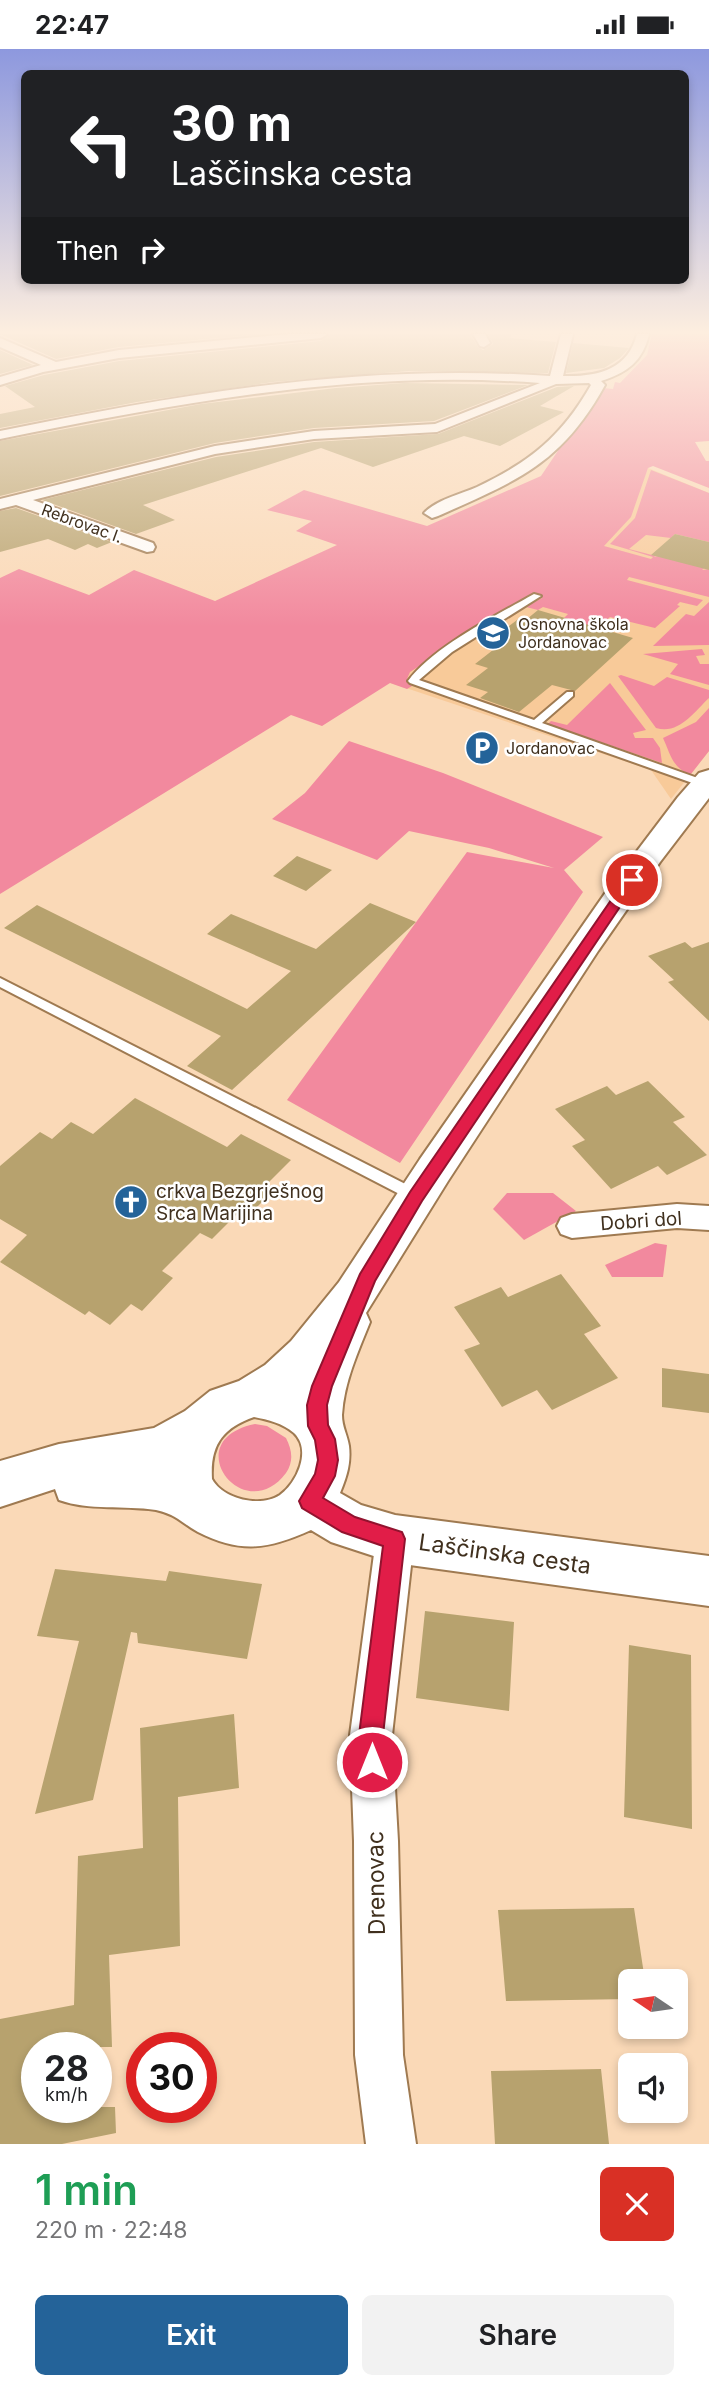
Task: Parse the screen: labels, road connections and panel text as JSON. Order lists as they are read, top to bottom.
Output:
{
  "streets": {
    "main road": ["Laščinska cesta"],
    "street": ["Rebrovac I.", "Dobri dol", "Drenovac"]
  },
  "crossings": [
    ["Laščinska cesta", "Drenovac"]
  ],
  "places": {
    "school or university": ["Osnovna škola Jordanovac"],
    "parking": ["Jordanovac"],
    "church": ["crkva Bezgrješnog Srca Marijina"]
  },
  "north": "left",
  "page": {
    "status": "22:47",
    "turn": ["30 m", "Laščinska cesta"],
    "then": "Then",
    "speed": "28 km/h",
    "limit": "30",
    "heading": ["1 min", "220 m · 22:48"],
    "buttons": ["Exit", "Share"]
  }
}
